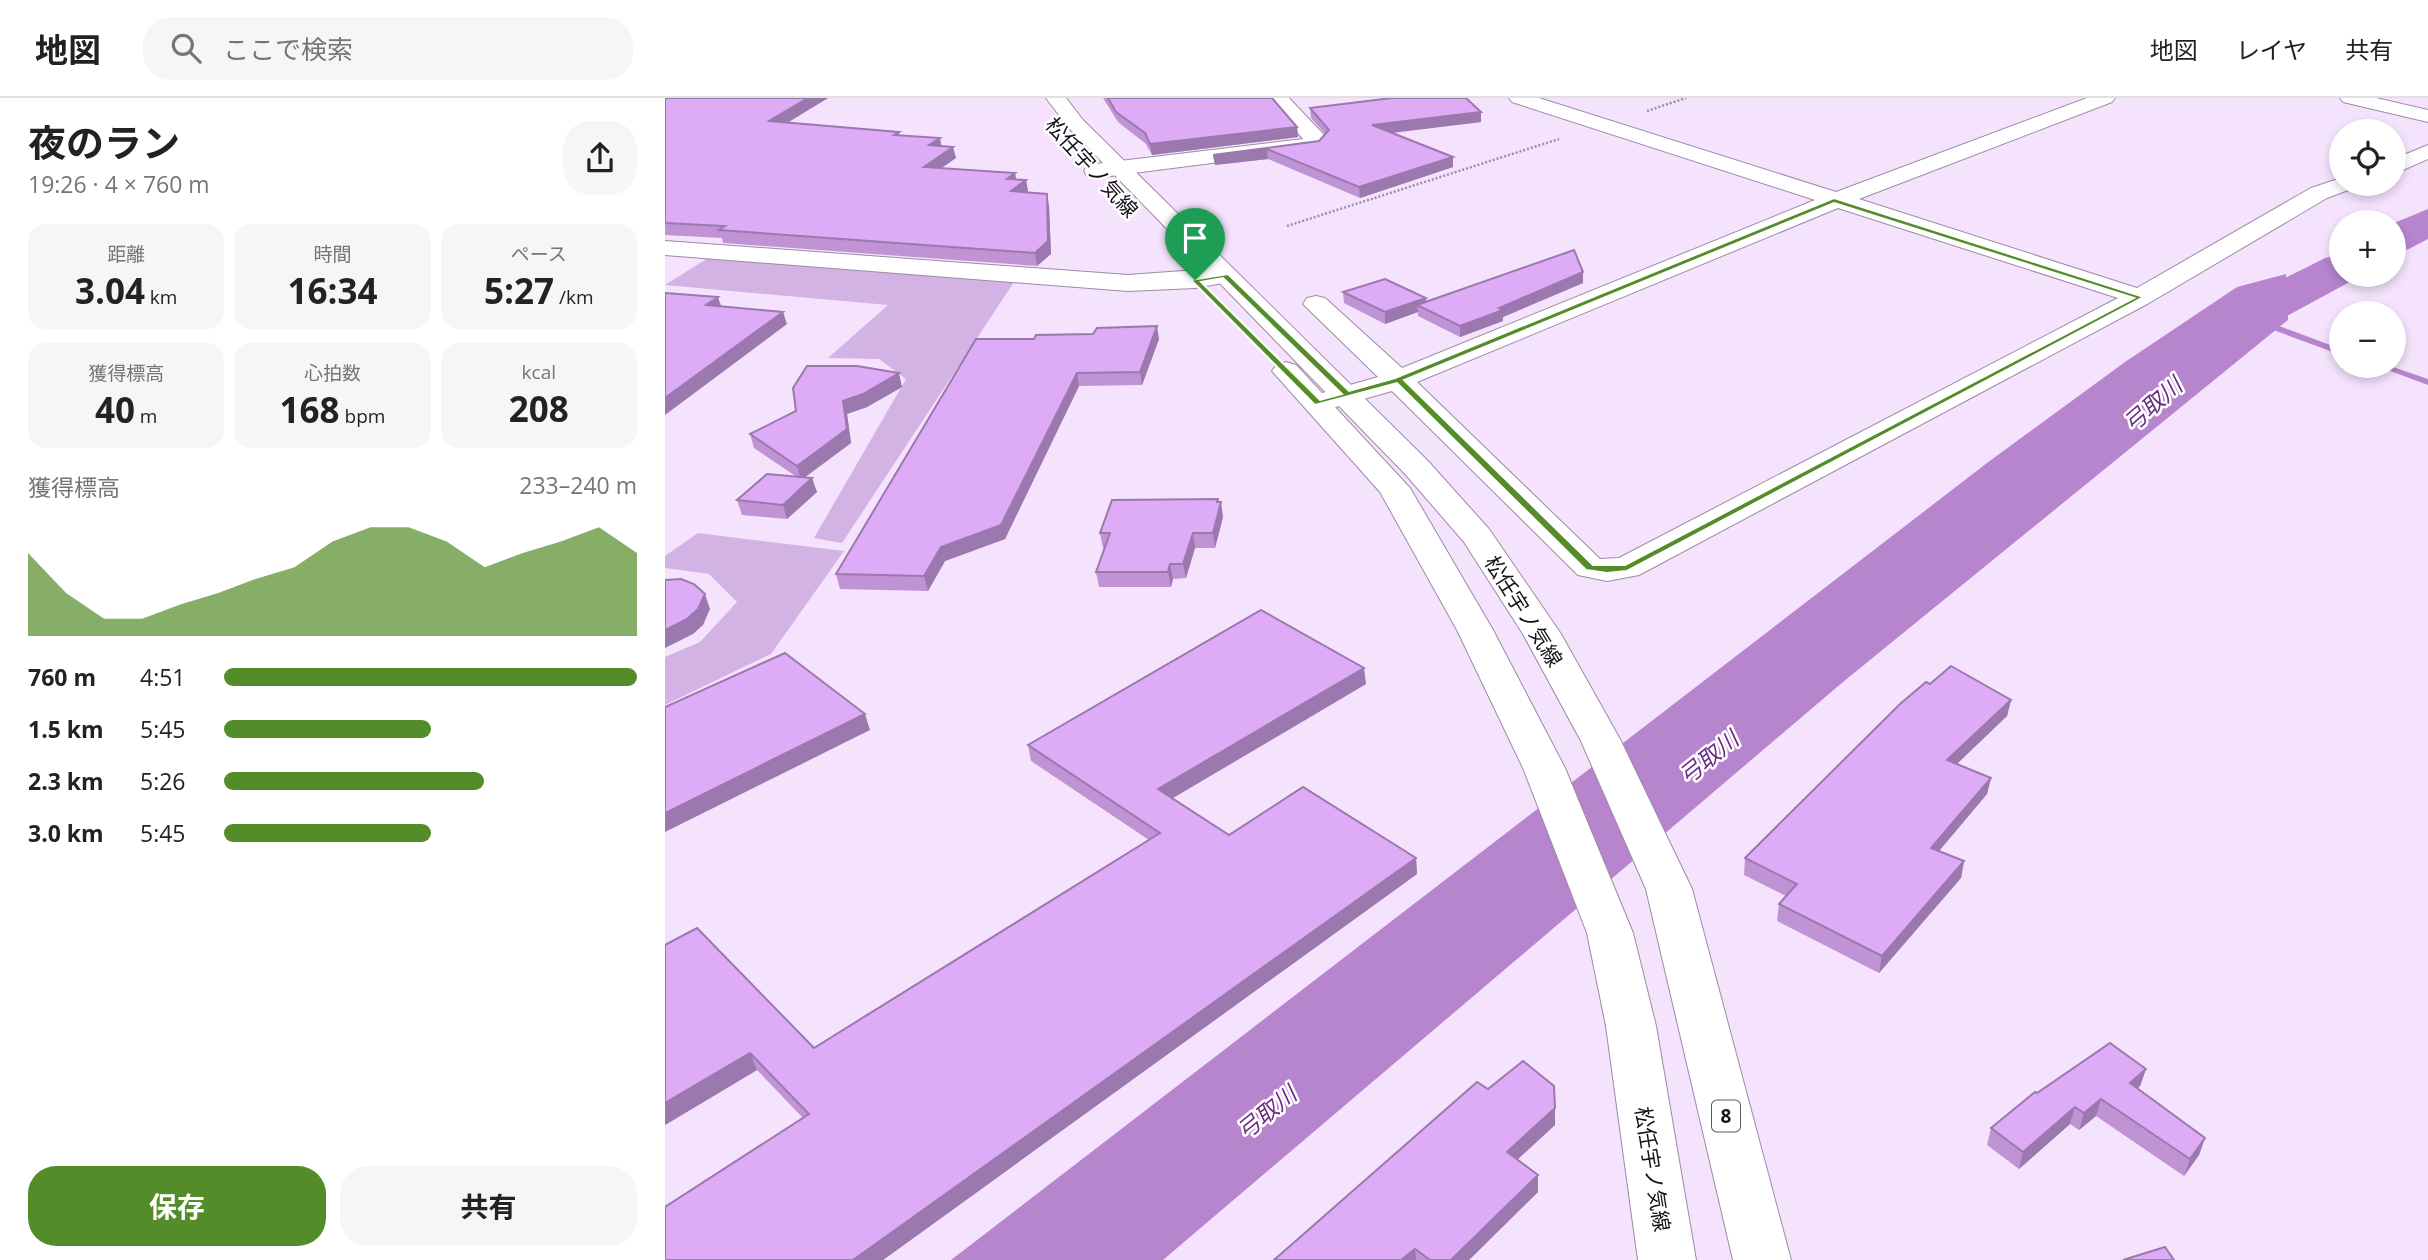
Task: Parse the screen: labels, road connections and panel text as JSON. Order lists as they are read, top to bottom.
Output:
{
  "streets": {
    "street": ["松任宇ノ気線", "8"]
  },
  "water": ["弓取川"],
  "page": {
    "header": "地図",
    "search": "ここで検索",
    "nav": ["地図", "レイヤ", "共有"],
    "heading": ["夜のラン", "19:26 · 4 × 760 m"],
    "map_buttons": ["+", "−"],
    "stats": [
      ["距離", "3.04 km"],
      ["時間", "16:34"],
      ["ペース", "5:27 /km"],
      ["獲得標高", "40 m"],
      ["心拍数", "168 bpm"],
      ["kcal", "208"]
    ],
    "chart": ["獲得標高", "233–240 m"],
    "list": [
      {
        "name": "760 m",
        "note": "4:51"
      },
      {
        "name": "1.5 km",
        "note": "5:45"
      },
      {
        "name": "2.3 km",
        "note": "5:26"
      },
      {
        "name": "3.0 km",
        "note": "5:45"
      }
    ],
    "buttons": ["保存", "共有"]
  }
}
